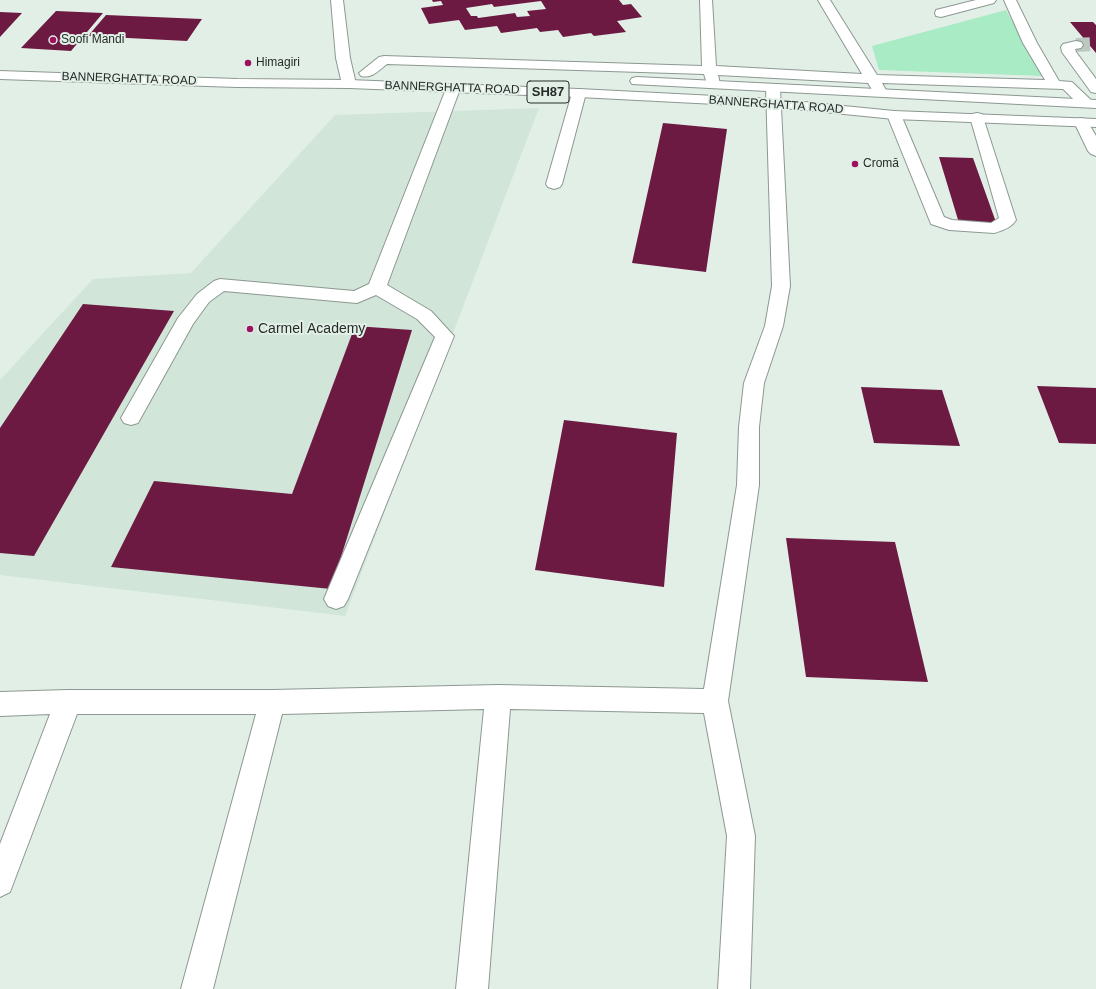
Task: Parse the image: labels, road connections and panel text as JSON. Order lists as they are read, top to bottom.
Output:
{
  "streets": {
    "street": ["BANNERGHATTA ROAD", "SH87"]
  },
  "places": [
    "Soofi Mandi",
    "Himagiri",
    "Cromā",
    "Carmel Academy"
  ]
}
